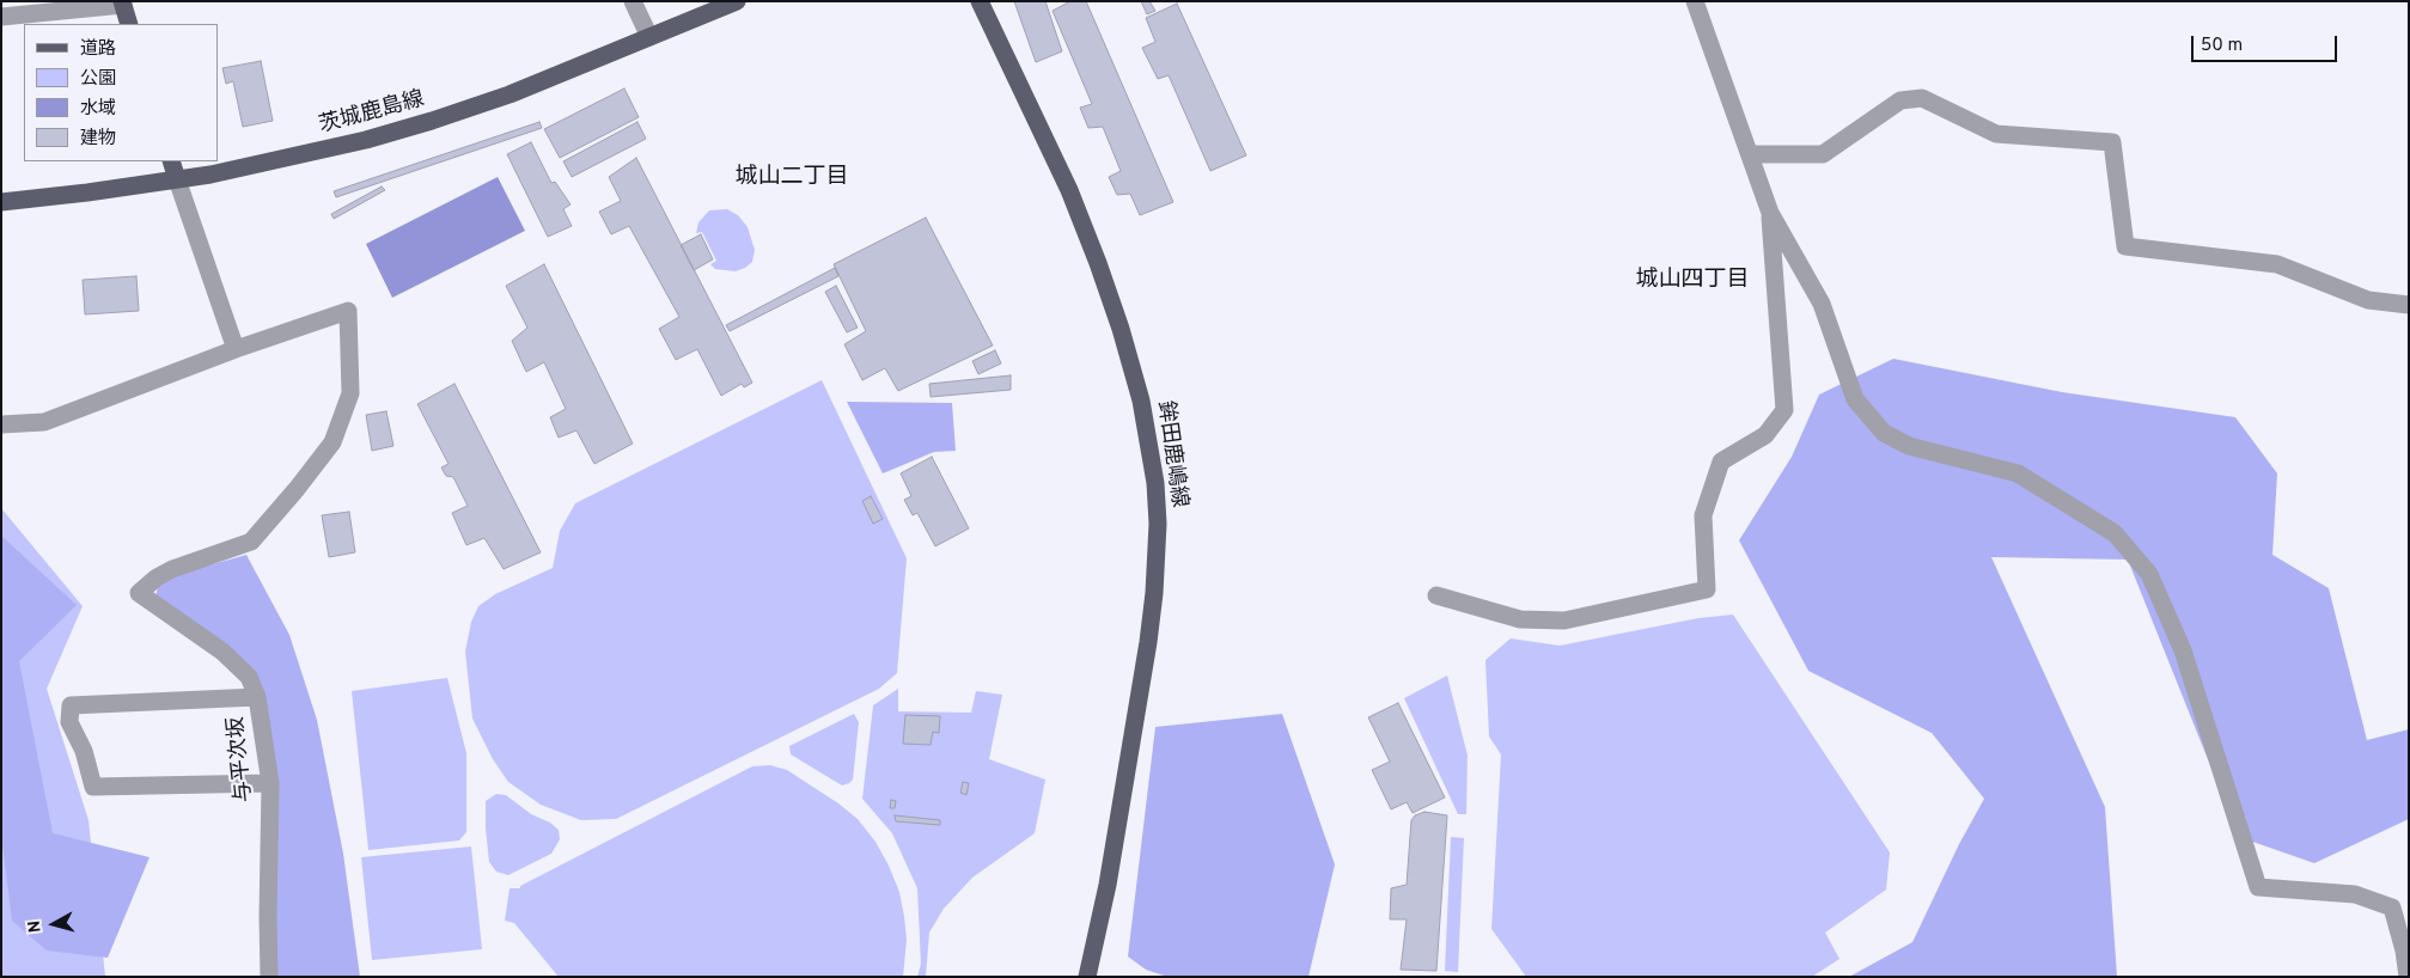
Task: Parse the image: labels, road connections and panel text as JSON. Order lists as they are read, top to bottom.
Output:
{
  "streets": {
    "main road": ["茨城鹿島線", "鉾田鹿嶋線"],
    "street": ["与平次坂"]
  },
  "districts": ["城山二丁目", "城山四丁目"],
  "legend": [
    "道路",
    "公園",
    "水域",
    "建物"
  ],
  "scale_bar": "50 m",
  "north": "left"
}
